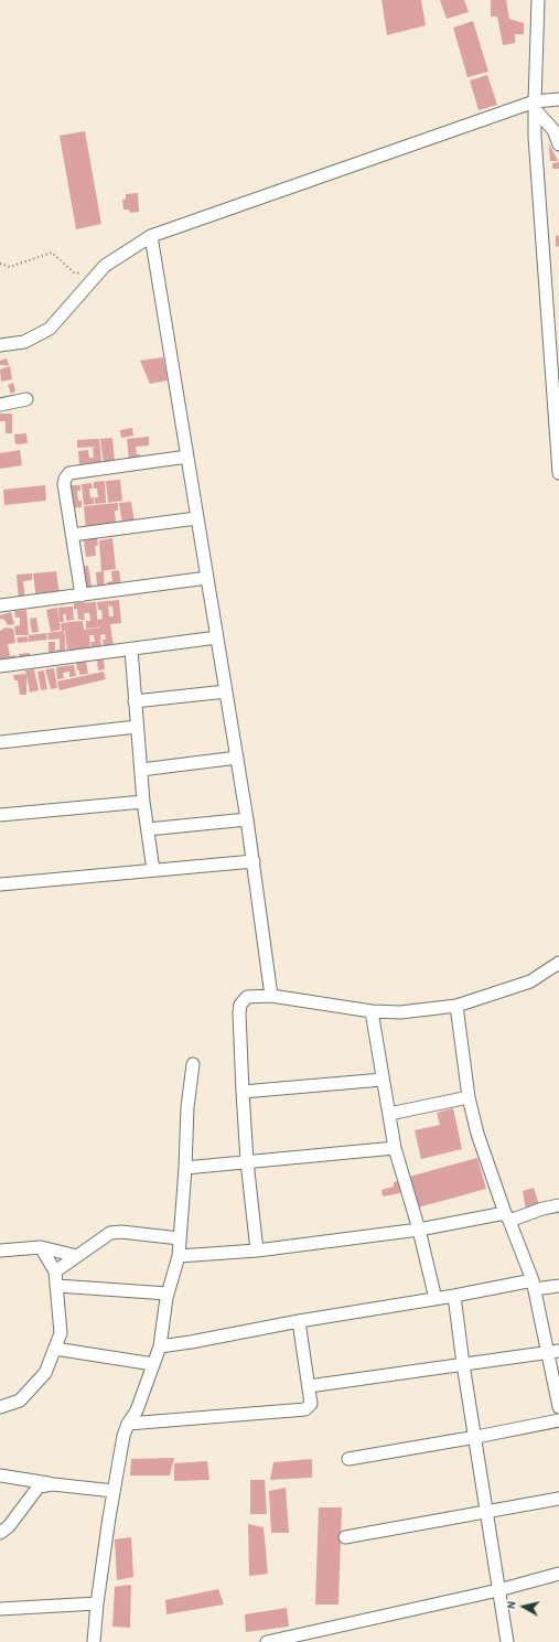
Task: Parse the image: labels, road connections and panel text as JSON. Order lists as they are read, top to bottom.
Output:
{
  "north": "left"
}
